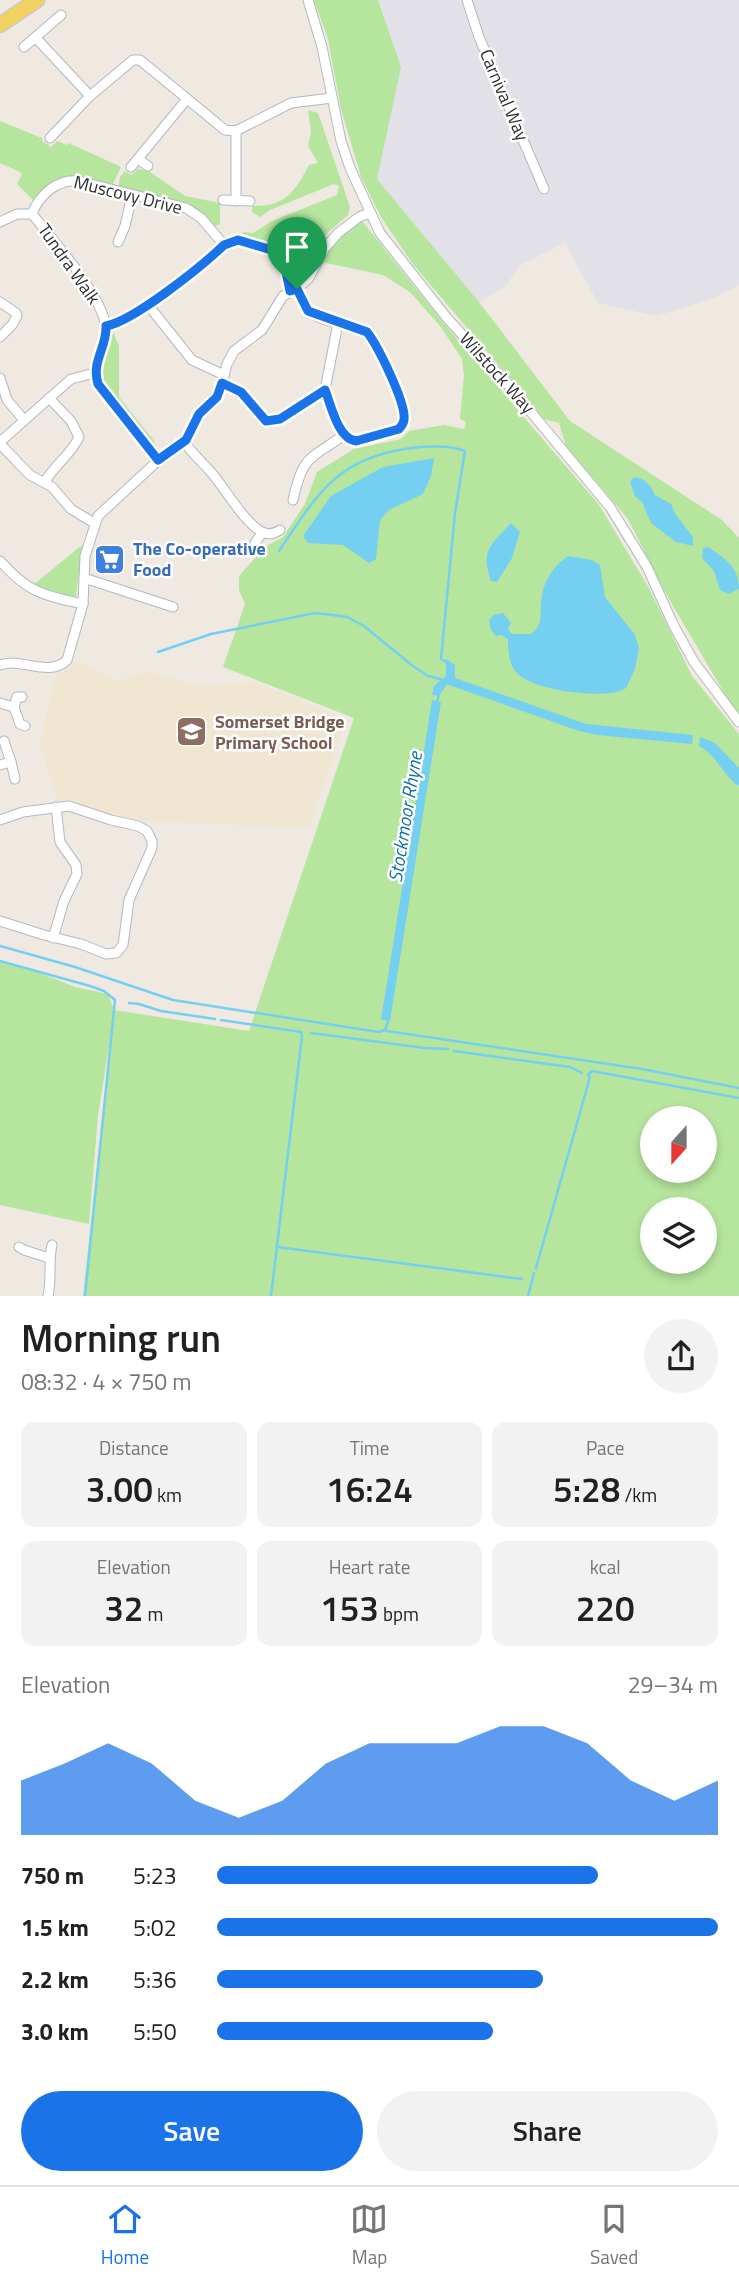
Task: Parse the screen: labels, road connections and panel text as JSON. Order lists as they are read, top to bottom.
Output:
{
  "streets": {
    "street": [
      "Carnival Way",
      "Muscovy Drive",
      "Tundra Walk",
      "Wilstock Way"
    ]
  },
  "crossings": [
    ["Muscovy Drive", "Tundra Walk"]
  ],
  "water": ["Stockmoor Rhyne"],
  "places": {
    "supermarket": ["The Co-operative Food"],
    "school or university": ["Somerset Bridge Primary School"]
  },
  "north": "bottom",
  "page": {
    "heading": ["Morning run", "08:32 · 4 × 750 m"],
    "stats": [
      ["Distance", "3.00 km"],
      ["Time", "16:24"],
      ["Pace", "5:28 /km"],
      ["Elevation", "32 m"],
      ["Heart rate", "153 bpm"],
      ["kcal", "220"]
    ],
    "chart": ["Elevation", "29–34 m"],
    "list": [
      {
        "name": "750 m",
        "note": "5:23"
      },
      {
        "name": "1.5 km",
        "note": "5:02"
      },
      {
        "name": "2.2 km",
        "note": "5:36"
      },
      {
        "name": "3.0 km",
        "note": "5:50"
      }
    ],
    "buttons": ["Save", "Share"],
    "tabs": ["Home", "Map", "Saved"]
  }
}
